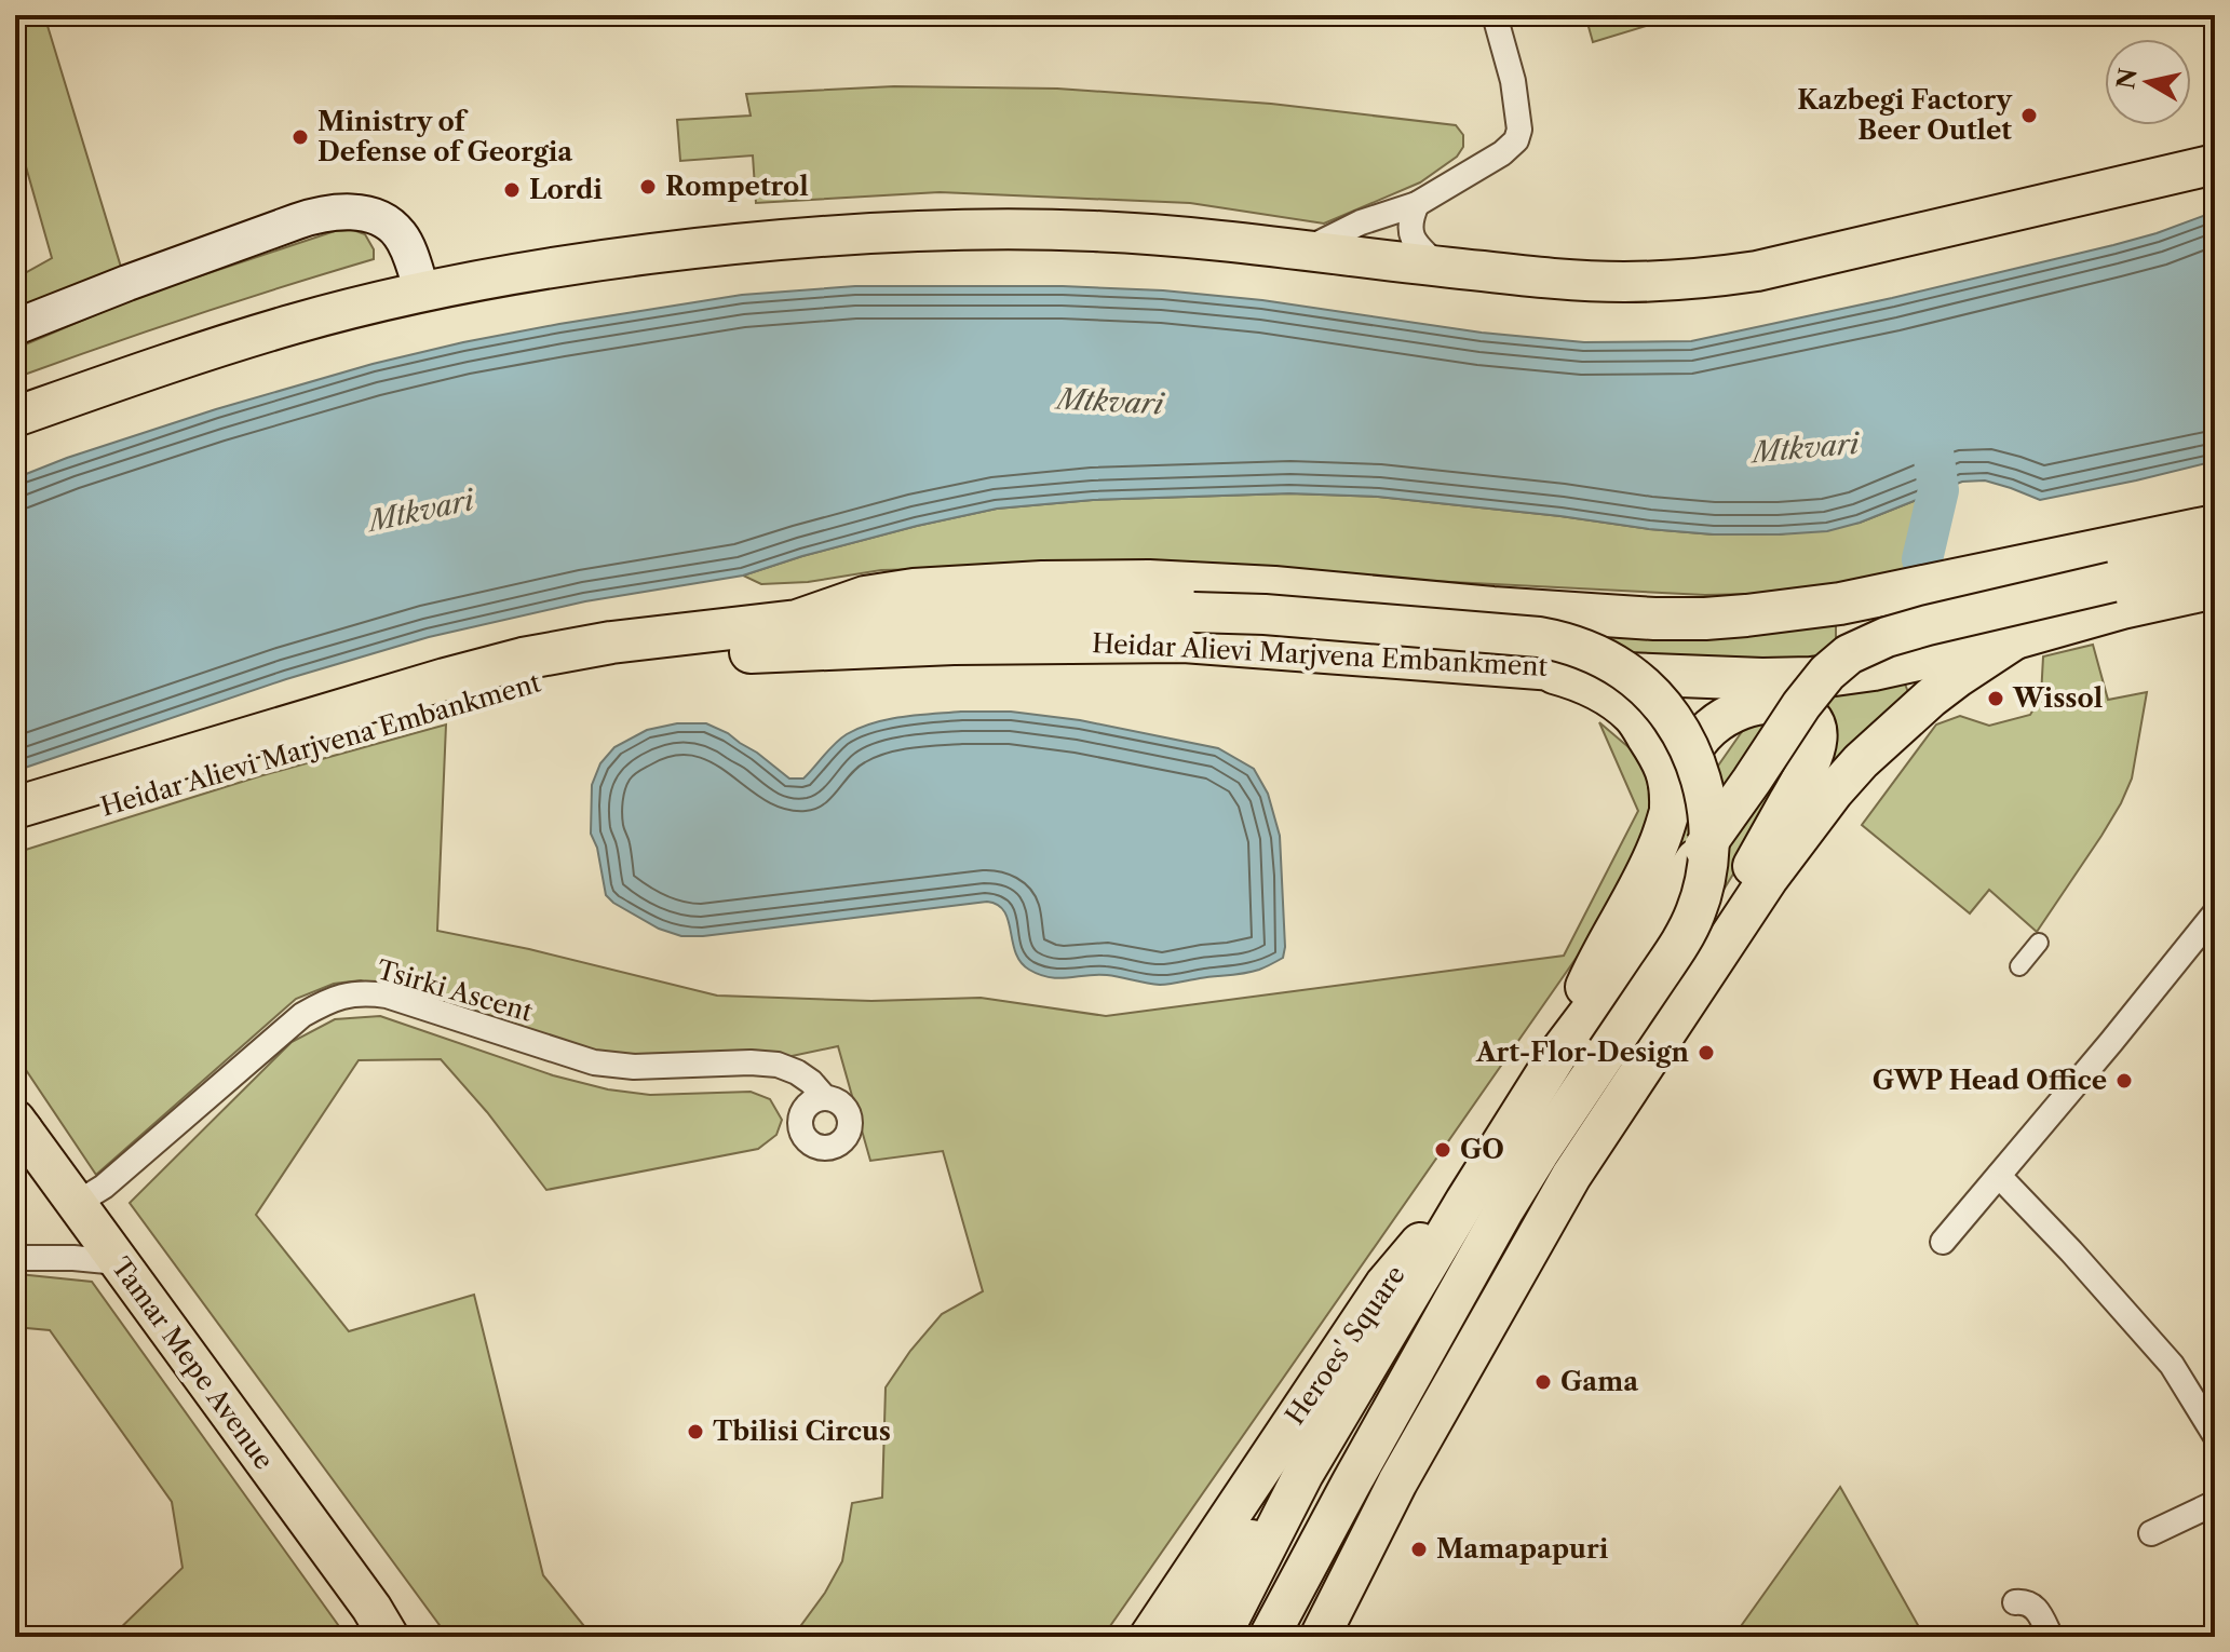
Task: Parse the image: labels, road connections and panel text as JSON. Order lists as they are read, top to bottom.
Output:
{
  "streets": {
    "highway": ["Heidar Alievi Marjvena Embankment"],
    "main road": ["Heroes' Square", "Tamar Mepe Avenue"],
    "street": ["Tsirki Ascent"]
  },
  "crossings": [
    ["Tsirki Ascent", "Tamar Mepe Avenue"]
  ],
  "water": ["Mtkvari"],
  "places": [
    "Kazbegi Factory Beer Outlet",
    "Ministry of Defense of Georgia",
    "Rompetrol",
    "Lordi",
    "Wissol",
    "Art-Flor-Design",
    "GWP Head Office",
    "GO",
    "Gama",
    "Tbilisi Circus",
    "Mamapapuri"
  ],
  "north": "left"
}
